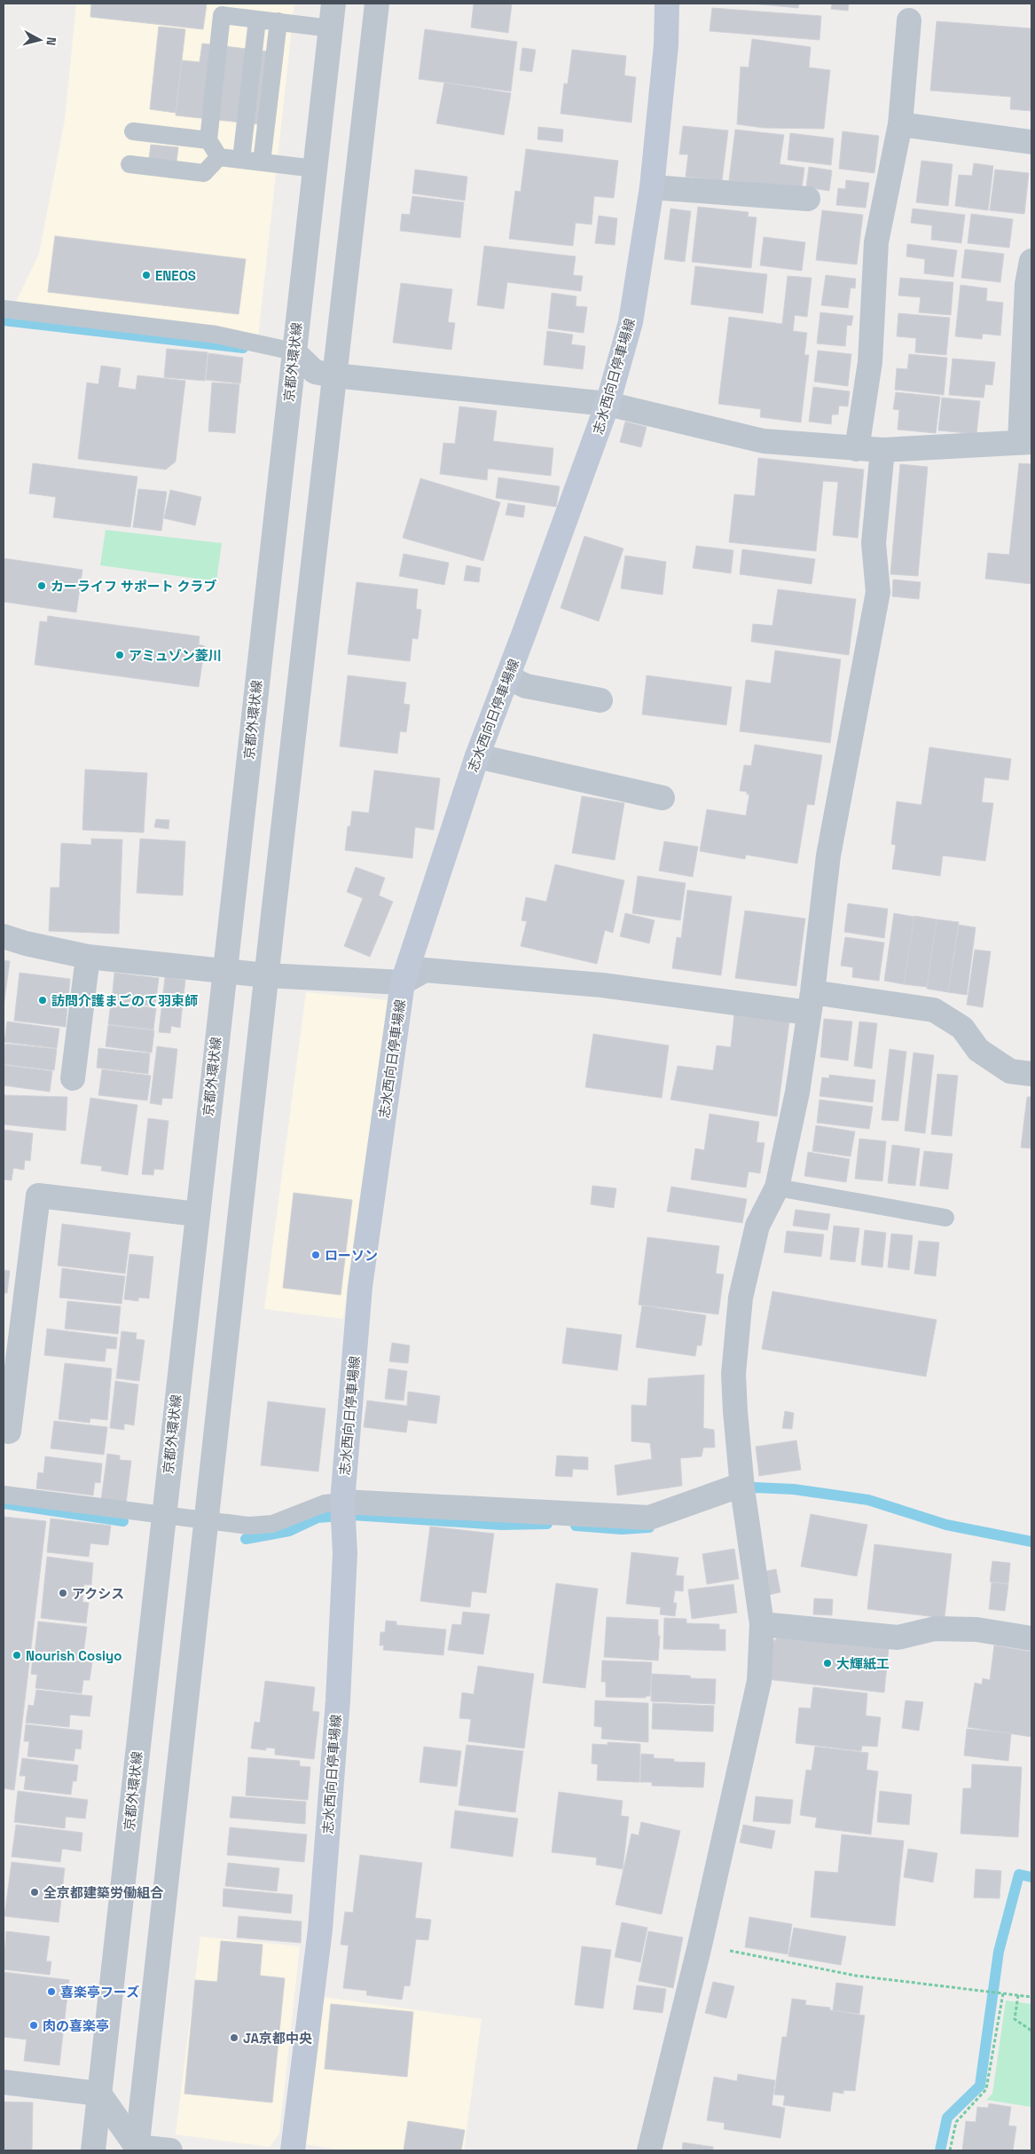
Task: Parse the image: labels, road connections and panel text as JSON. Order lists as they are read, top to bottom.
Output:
{
  "streets": {
    "main road": ["志水西向日停車場線"],
    "street": ["京都外環状線"]
  },
  "places": [
    "ENEOS",
    "カーライフ サポート クラブ",
    "アミュゾン菱川",
    "訪問介護まごのて羽束師",
    "ローソン",
    "アクシス",
    "Nourish Cosiyo",
    "大輝紙工",
    "全京都建築労働組合",
    "喜楽亭フーズ",
    "肉の喜楽亭",
    "JA京都中央"
  ],
  "north": "right"
}
